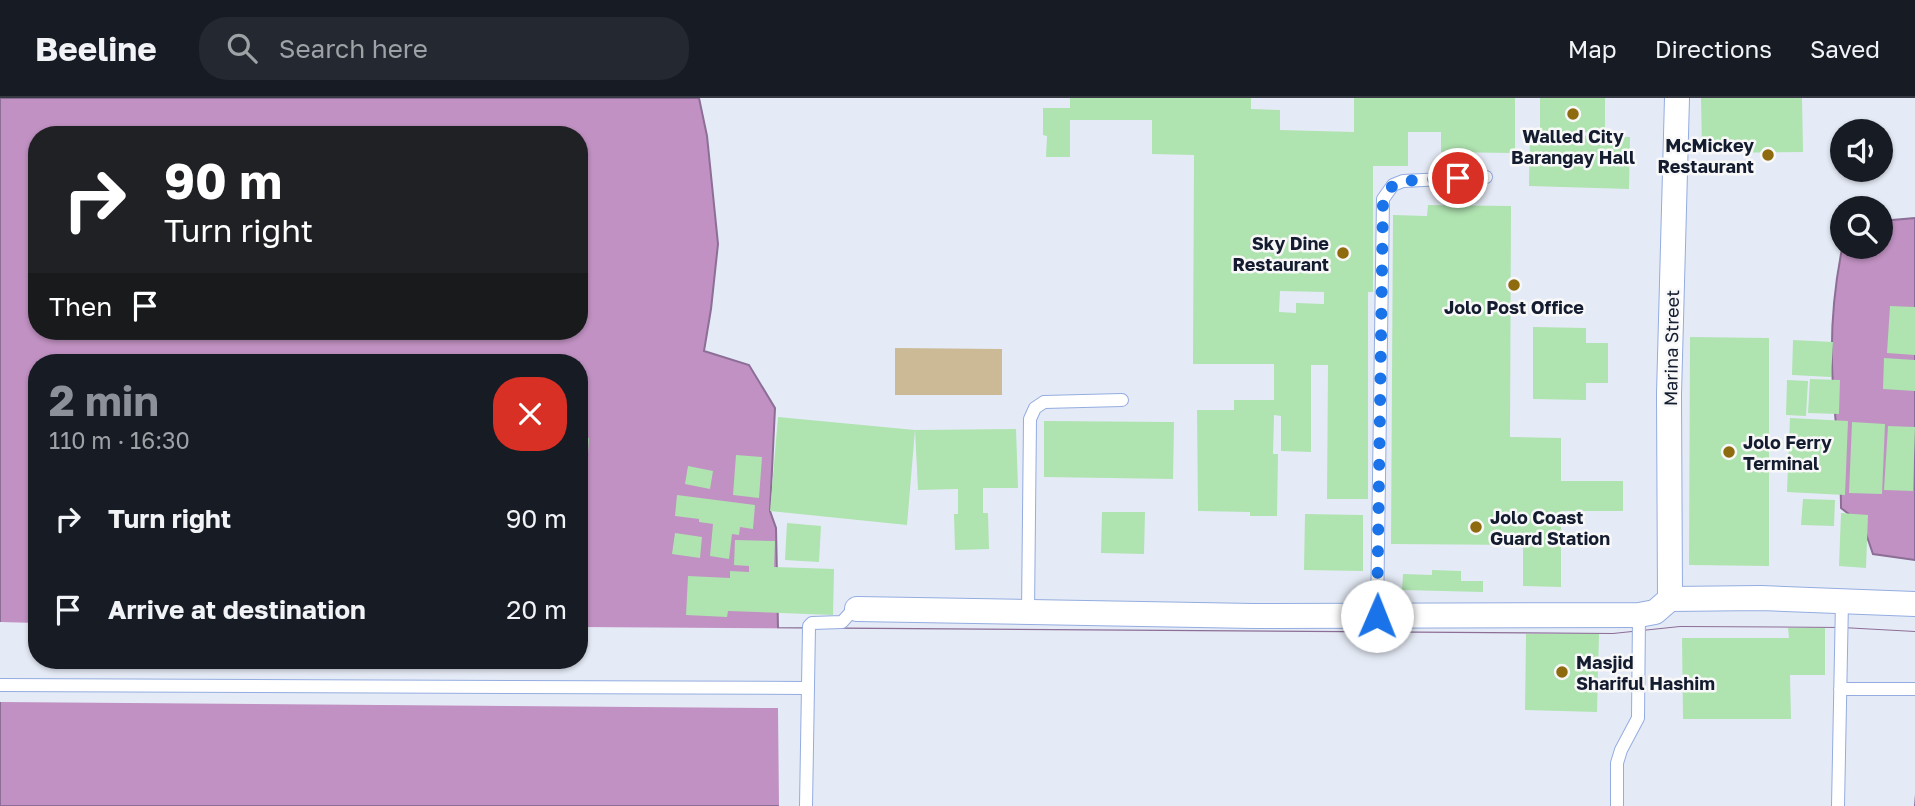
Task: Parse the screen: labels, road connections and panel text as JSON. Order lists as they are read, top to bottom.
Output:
{
  "streets": {
    "street": ["Marina Street"]
  },
  "places": [
    "Walled City Barangay Hall",
    "McMickey Restaurant",
    "Sky Dine Restaurant",
    "Jolo Post Office",
    "Jolo Ferry Terminal",
    "Jolo Coast Guard Station",
    "Masjid Shariful Hashim"
  ],
  "page": {
    "header": "Beeline",
    "search": "Search here",
    "nav": ["Map", "Directions", "Saved"],
    "turn": ["90 m", "Turn right"],
    "then": "Then",
    "heading": ["2 min", "110 m · 16:30"],
    "list": [
      {
        "name": "Turn right",
        "value": "90 m"
      },
      {
        "name": "Arrive at destination",
        "value": "20 m"
      }
    ]
  }
}
